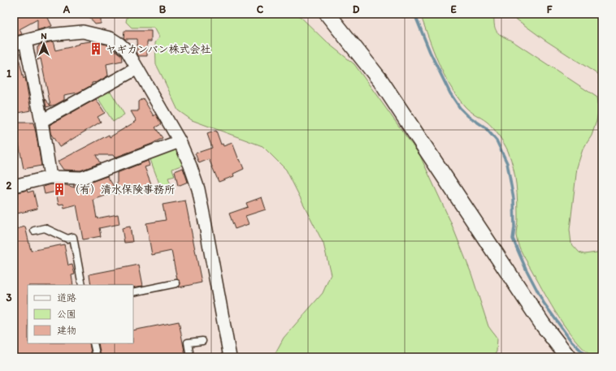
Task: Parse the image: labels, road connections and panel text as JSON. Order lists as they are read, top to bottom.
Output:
{
  "places": {
    "building": ["ヤギカンバン株式会社", "（有）清水保険事務所"]
  },
  "legend": ["道路", "公園", "建物"],
  "north": "top",
  "grid": {
    "columns": [
      "A",
      "B",
      "C",
      "D",
      "E",
      "F"
    ],
    "rows": ["1", "2", "3"]
  }
}
